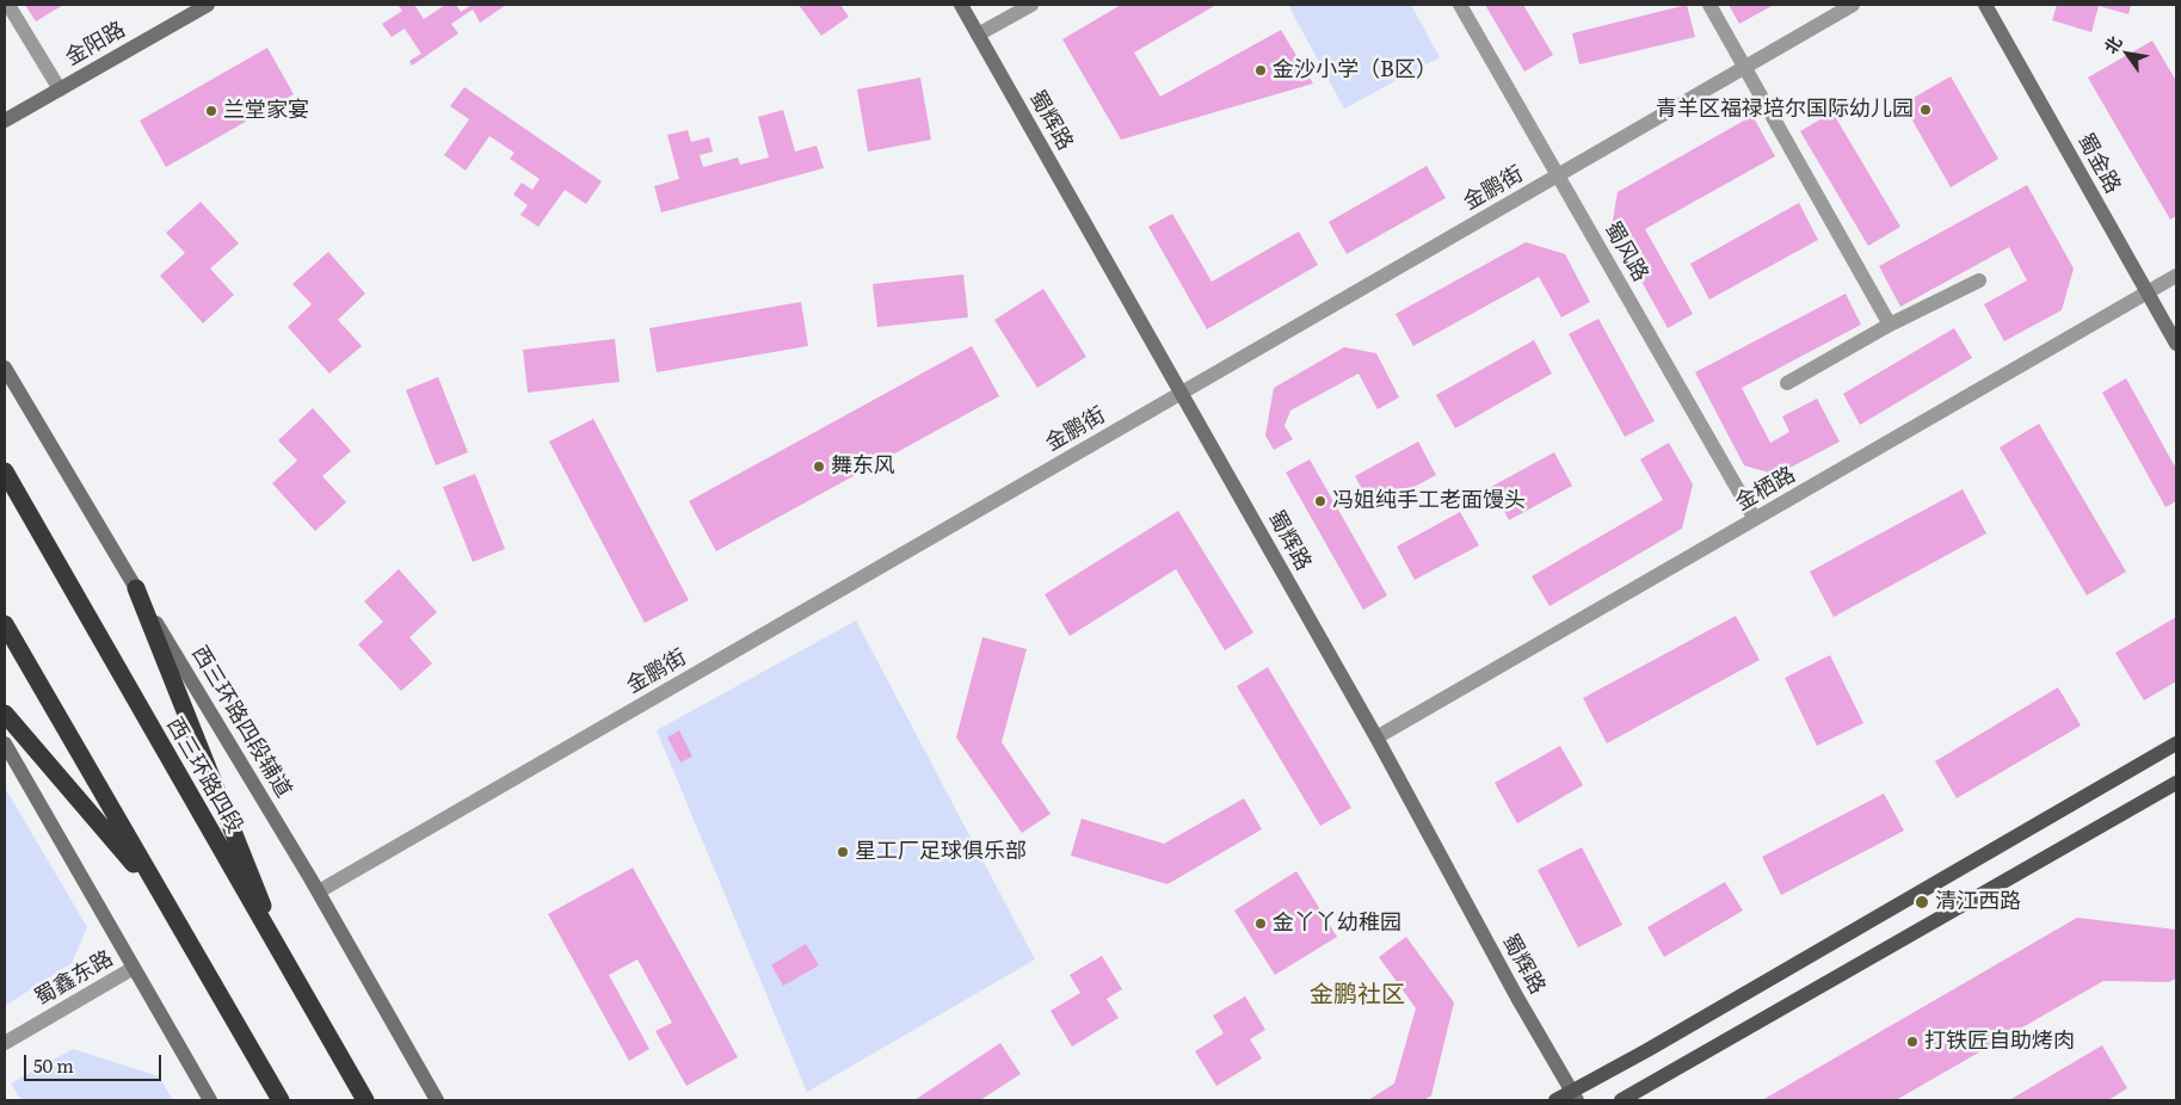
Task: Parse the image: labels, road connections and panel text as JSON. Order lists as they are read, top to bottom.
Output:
{
  "streets": {
    "highway": ["西三环路四段"],
    "main road": [
      "金阳路",
      "蜀辉路",
      "蜀金路",
      "西三环路四段辅道"
    ],
    "street": [
      "金鹏街",
      "蜀风路",
      "金栖路",
      "蜀鑫东路"
    ]
  },
  "crossings": [
    ["蜀辉路", "金鹏街"],
    ["蜀辉路", "金栖路"],
    ["蜀金路", "金栖路"],
    ["金鹏街", "蜀风路"],
    ["金鹏街", "西三环路四段辅道"],
    ["蜀风路", "金栖路"]
  ],
  "districts": ["金鹏社区"],
  "places": [
    "金沙小学（B区）",
    "青羊区福禄培尔国际幼儿园",
    "兰堂家宴",
    "舞东风",
    "冯姐纯手工老面馒头",
    "星工厂足球俱乐部",
    "清江西路",
    "金丫丫幼稚园",
    "打铁匠自助烤肉"
  ],
  "scale_bar": "50 m",
  "north": "top left"
}
